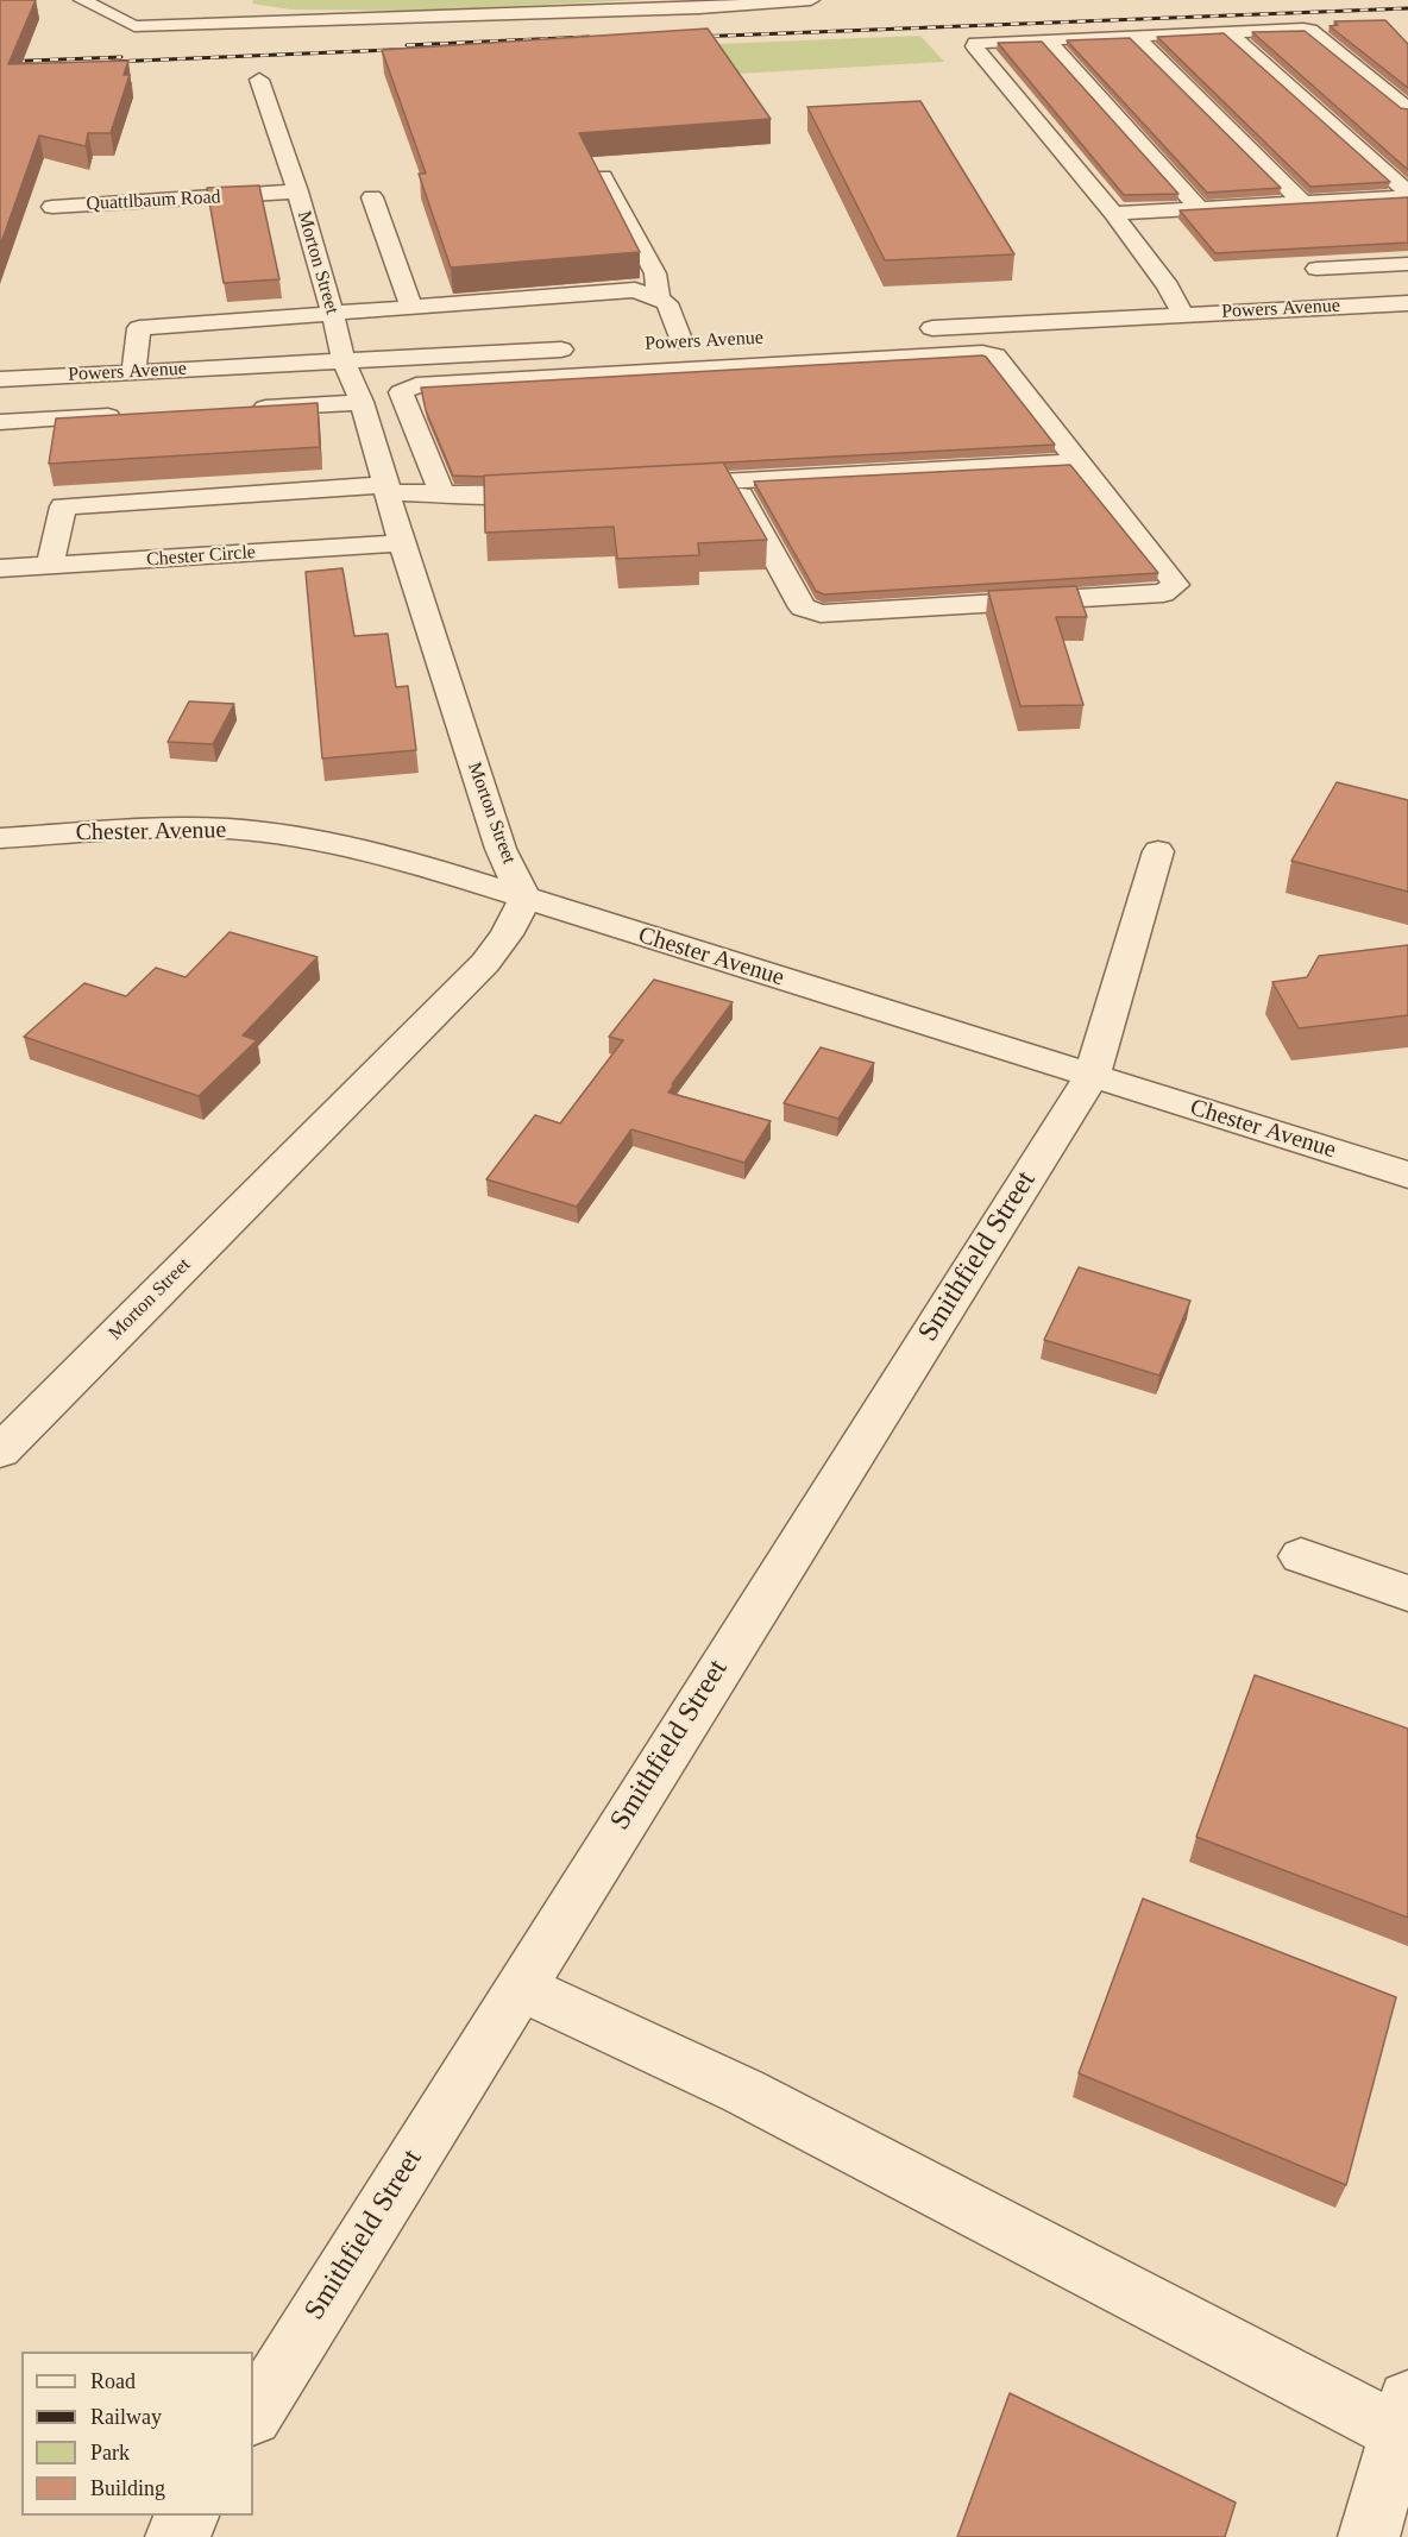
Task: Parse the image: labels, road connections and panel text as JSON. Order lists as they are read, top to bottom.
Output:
{
  "streets": {
    "street": [
      "Quattlbaum Road",
      "Morton Street",
      "Powers Avenue",
      "Chester Circle",
      "Chester Avenue",
      "Smithfield Street"
    ]
  },
  "crossings": [
    ["Quattlbaum Road", "Morton Street"],
    ["Morton Street", "Powers Avenue"],
    ["Morton Street", "Chester Circle"],
    ["Morton Street", "Chester Avenue"],
    ["Chester Avenue", "Smithfield Street"]
  ],
  "legend": [
    "Road",
    "Railway",
    "Park",
    "Building"
  ]
}
